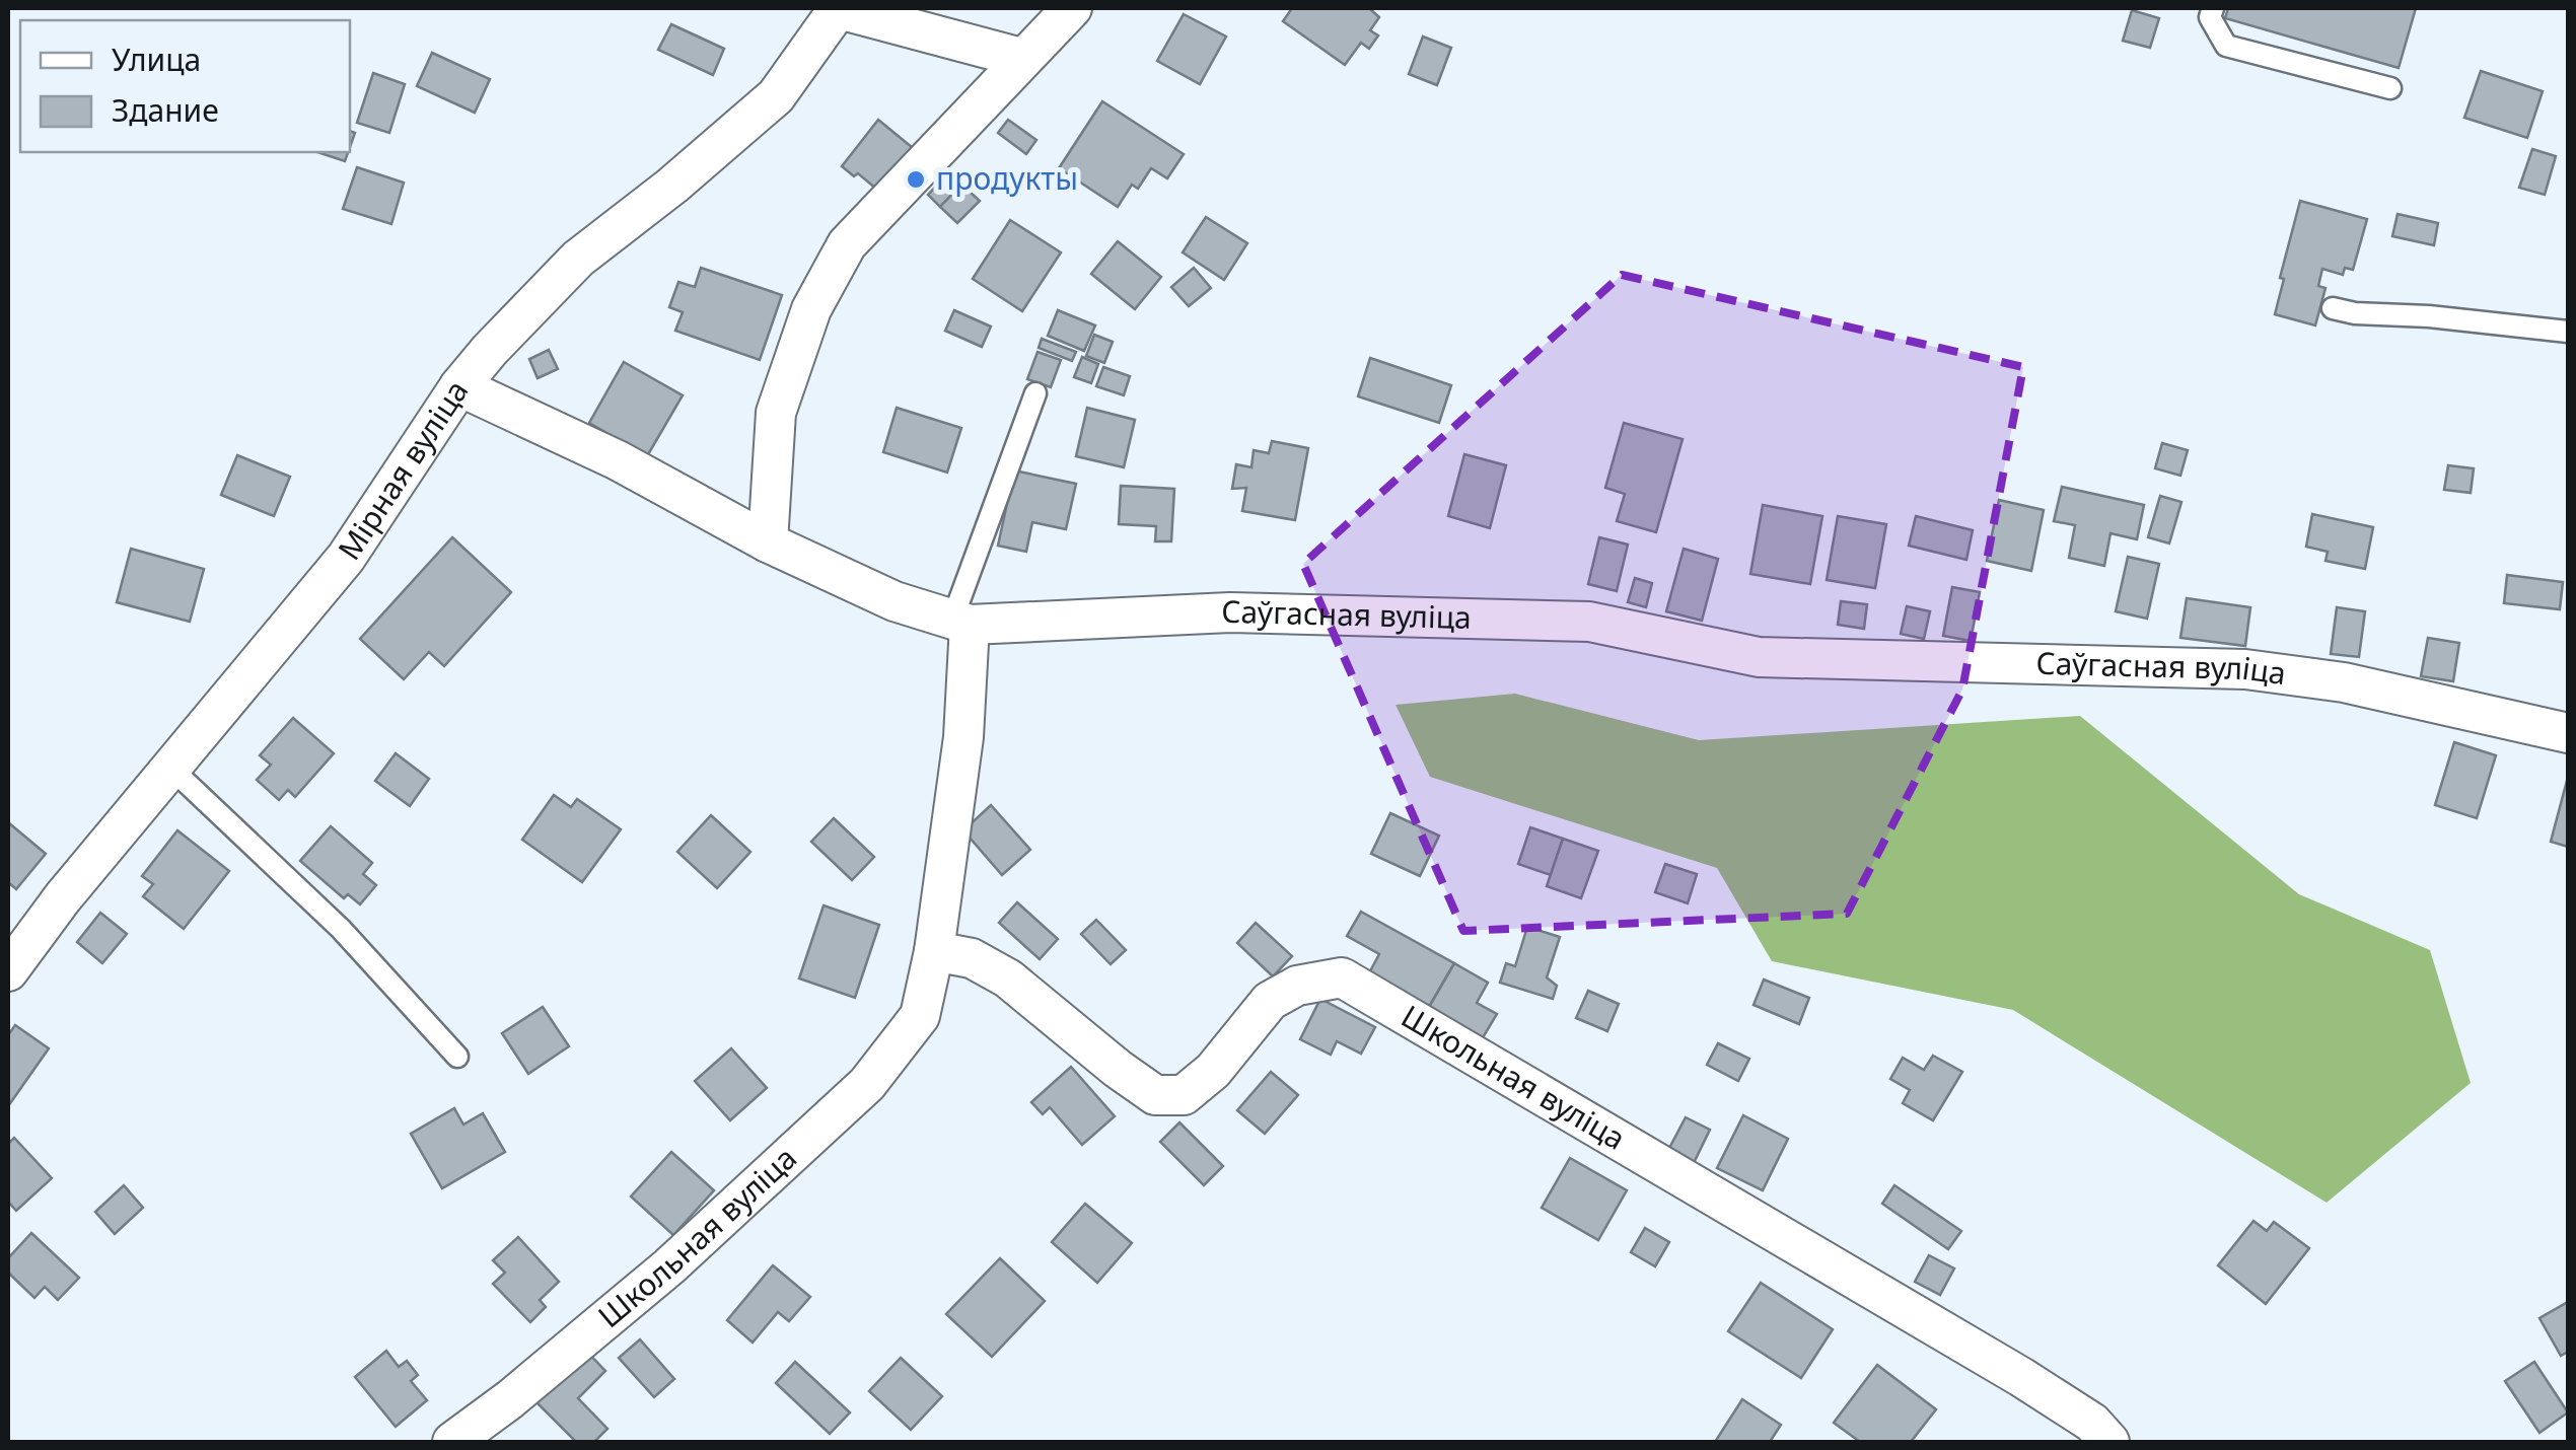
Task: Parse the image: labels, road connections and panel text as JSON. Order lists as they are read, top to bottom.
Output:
{
  "streets": {
    "street": ["Мірная вуліца", "Саўгасная вуліца", "Школьная вуліца"]
  },
  "crossings": [
    ["Мірная вуліца", "Саўгасная вуліца"],
    ["Саўгасная вуліца", "Школьная вуліца"]
  ],
  "places": ["продукты"],
  "legend": ["Улица", "Здание"]
}
